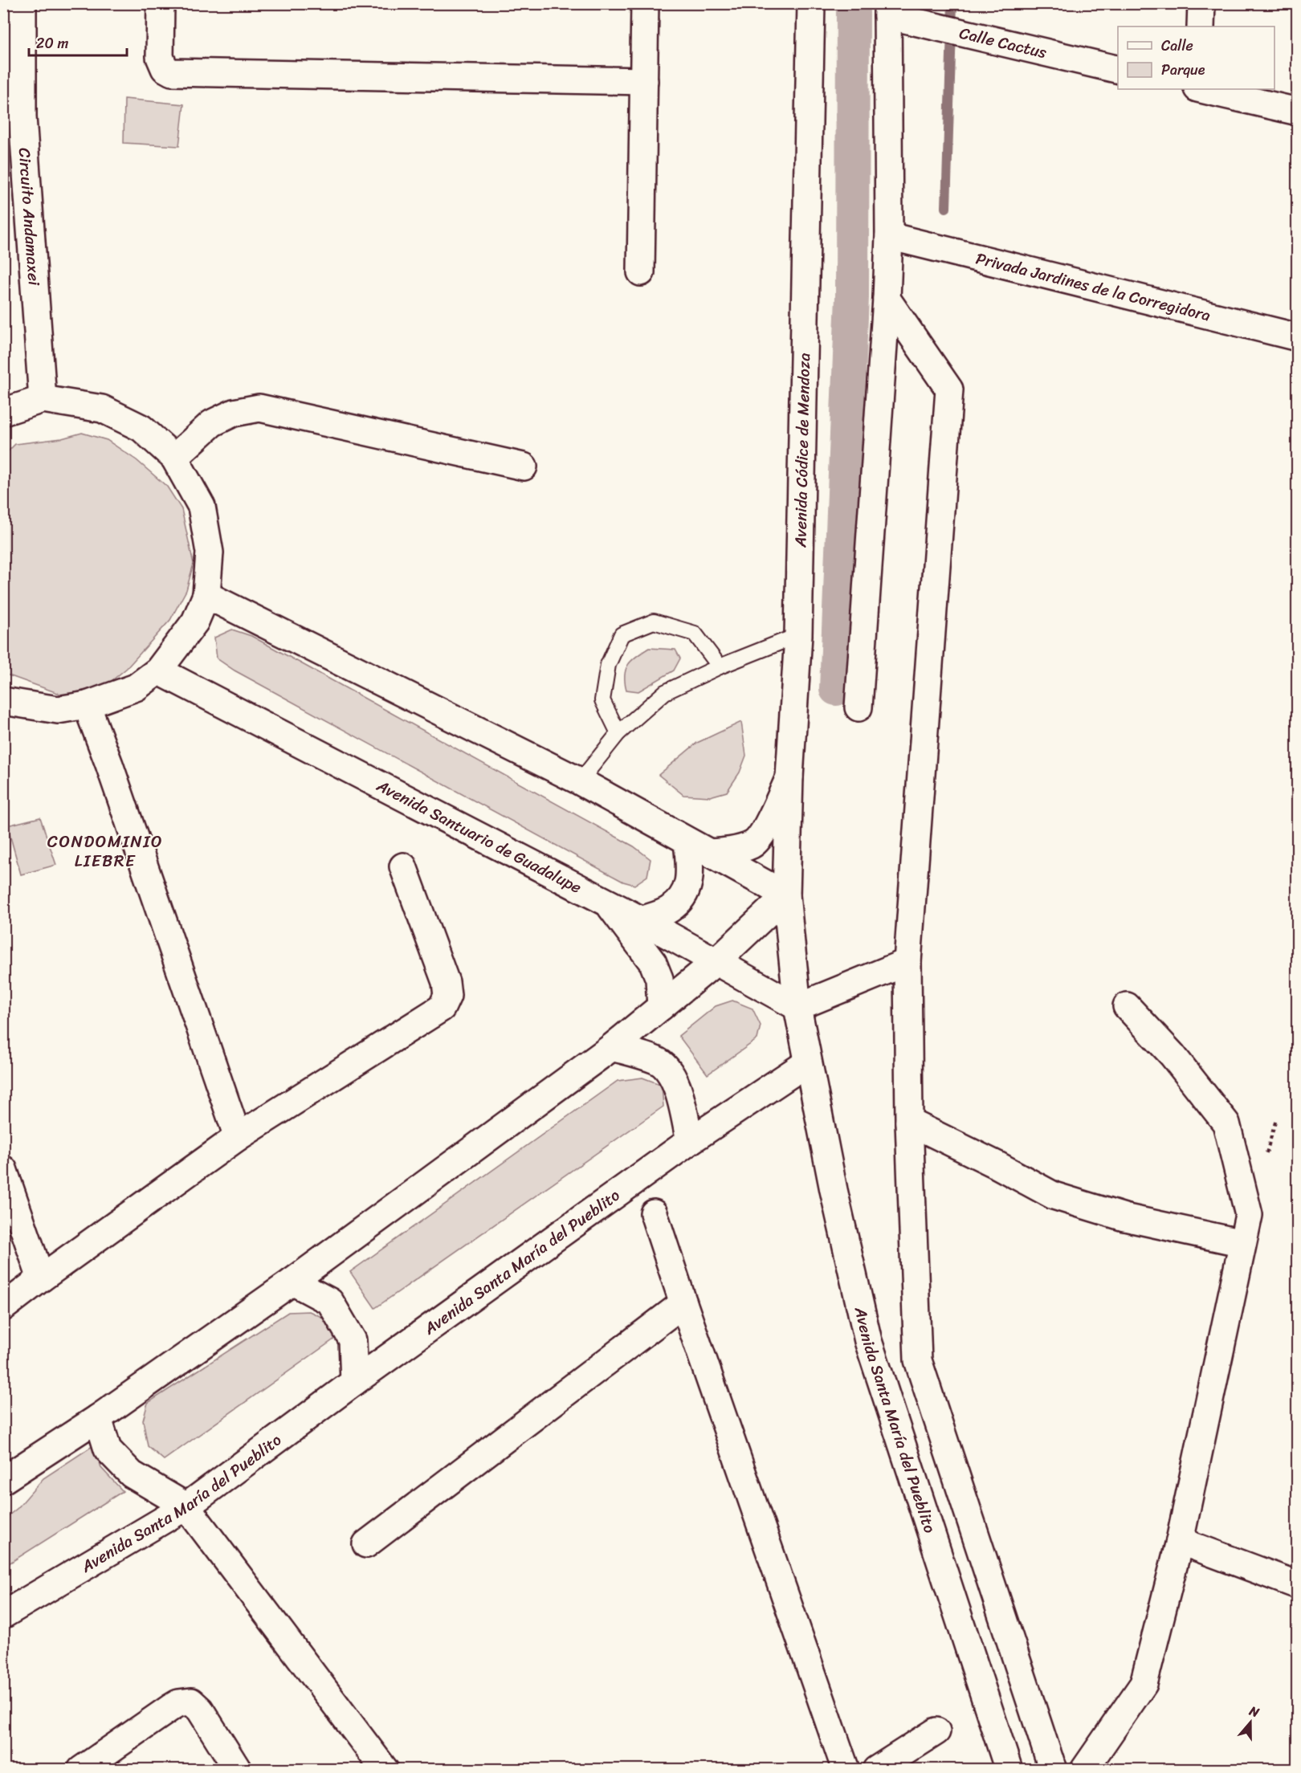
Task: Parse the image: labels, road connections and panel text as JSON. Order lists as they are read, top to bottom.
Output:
{
  "streets": {
    "street": [
      "Calle Cactus",
      "Circuito Andamaxei",
      "Privada Jardines de la Corregidora",
      "Avenida Códice de Mendoza",
      "Avenida Santuario de Guadalupe",
      "Avenida Santa María del Pueblito"
    ]
  },
  "crossings": [
    ["Avenida Códice de Mendoza", "Avenida Santuario de Guadalupe"],
    ["Avenida Códice de Mendoza", "Avenida Santa María del Pueblito"],
    ["Avenida Santuario de Guadalupe", "Avenida Santa María del Pueblito"]
  ],
  "districts": ["CONDOMINIO LIEBRE"],
  "legend": ["Calle", "Parque"],
  "scale_bar": "20 m",
  "north": "top"
}
